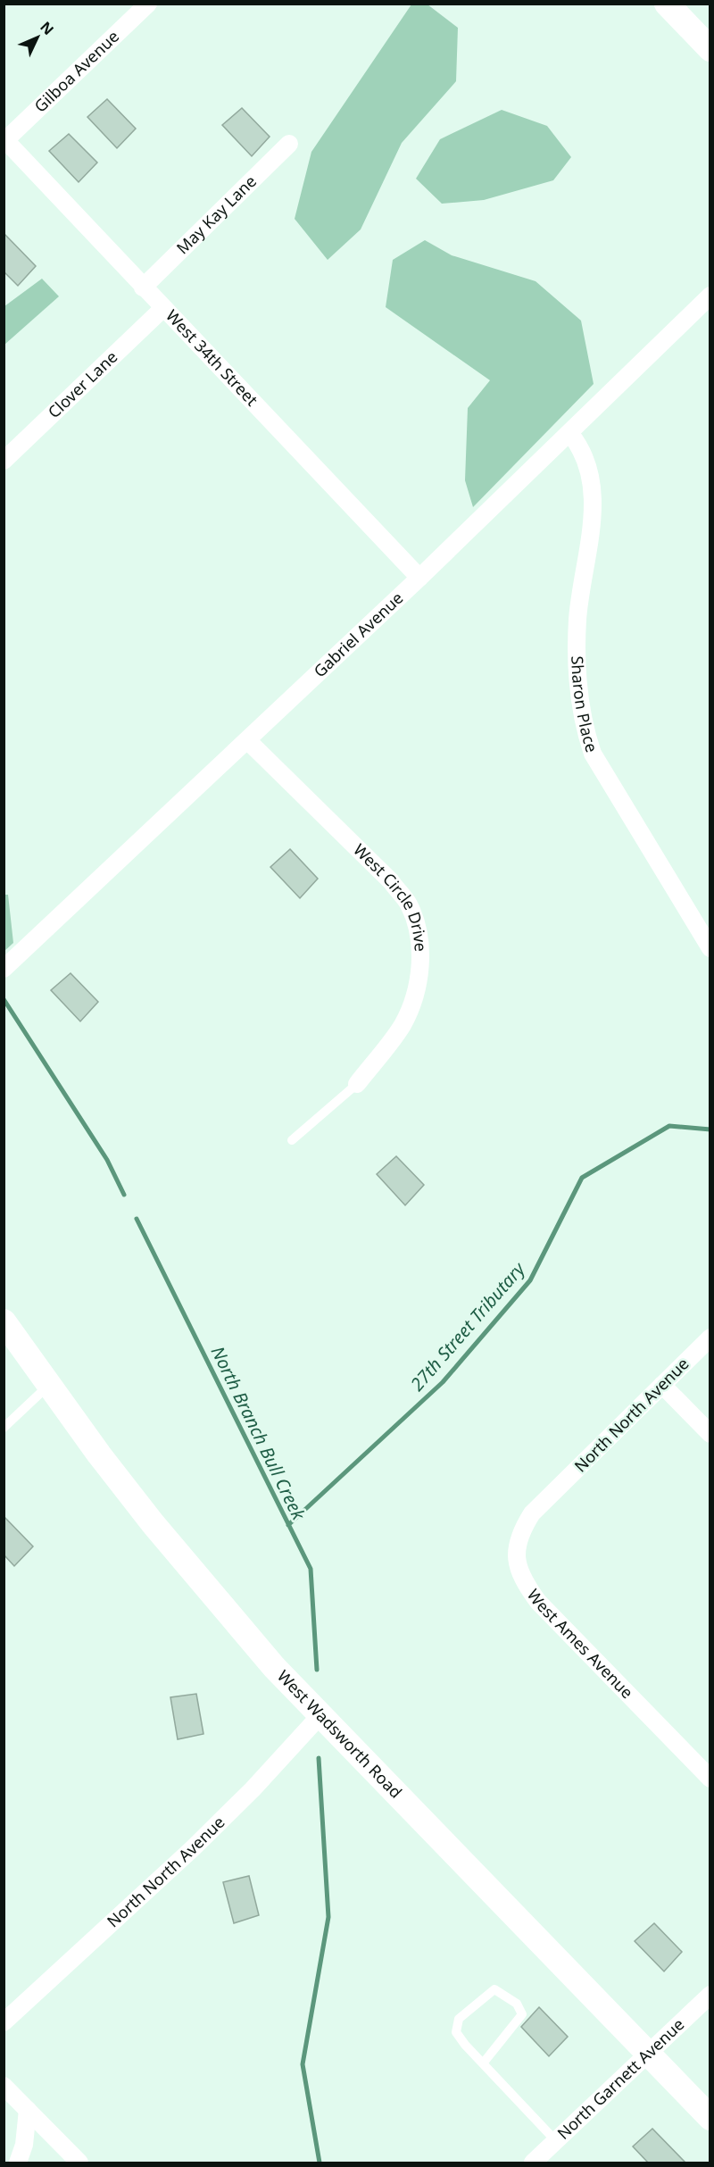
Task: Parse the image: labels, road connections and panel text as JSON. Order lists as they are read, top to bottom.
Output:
{
  "streets": {
    "main road": ["West Wadsworth Road"],
    "street": [
      "Gilboa Avenue",
      "May Kay Lane",
      "West 34th Street",
      "Clover Lane",
      "Gabriel Avenue",
      "Sharon Place",
      "West Circle Drive",
      "North North Avenue",
      "West Ames Avenue",
      "North Garnett Avenue"
    ]
  },
  "crossings": [
    ["Gilboa Avenue", "West 34th Street"],
    ["May Kay Lane", "West 34th Street"],
    ["West 34th Street", "Clover Lane"],
    ["West 34th Street", "Gabriel Avenue"],
    ["Gabriel Avenue", "Sharon Place"],
    ["Gabriel Avenue", "West Circle Drive"],
    ["North North Avenue", "West Ames Avenue"],
    ["North North Avenue", "West Wadsworth Road"],
    ["West Wadsworth Road", "North Garnett Avenue"]
  ],
  "water": ["27th Street Tributary", "North Branch Bull Creek"],
  "north": "top right"
}
